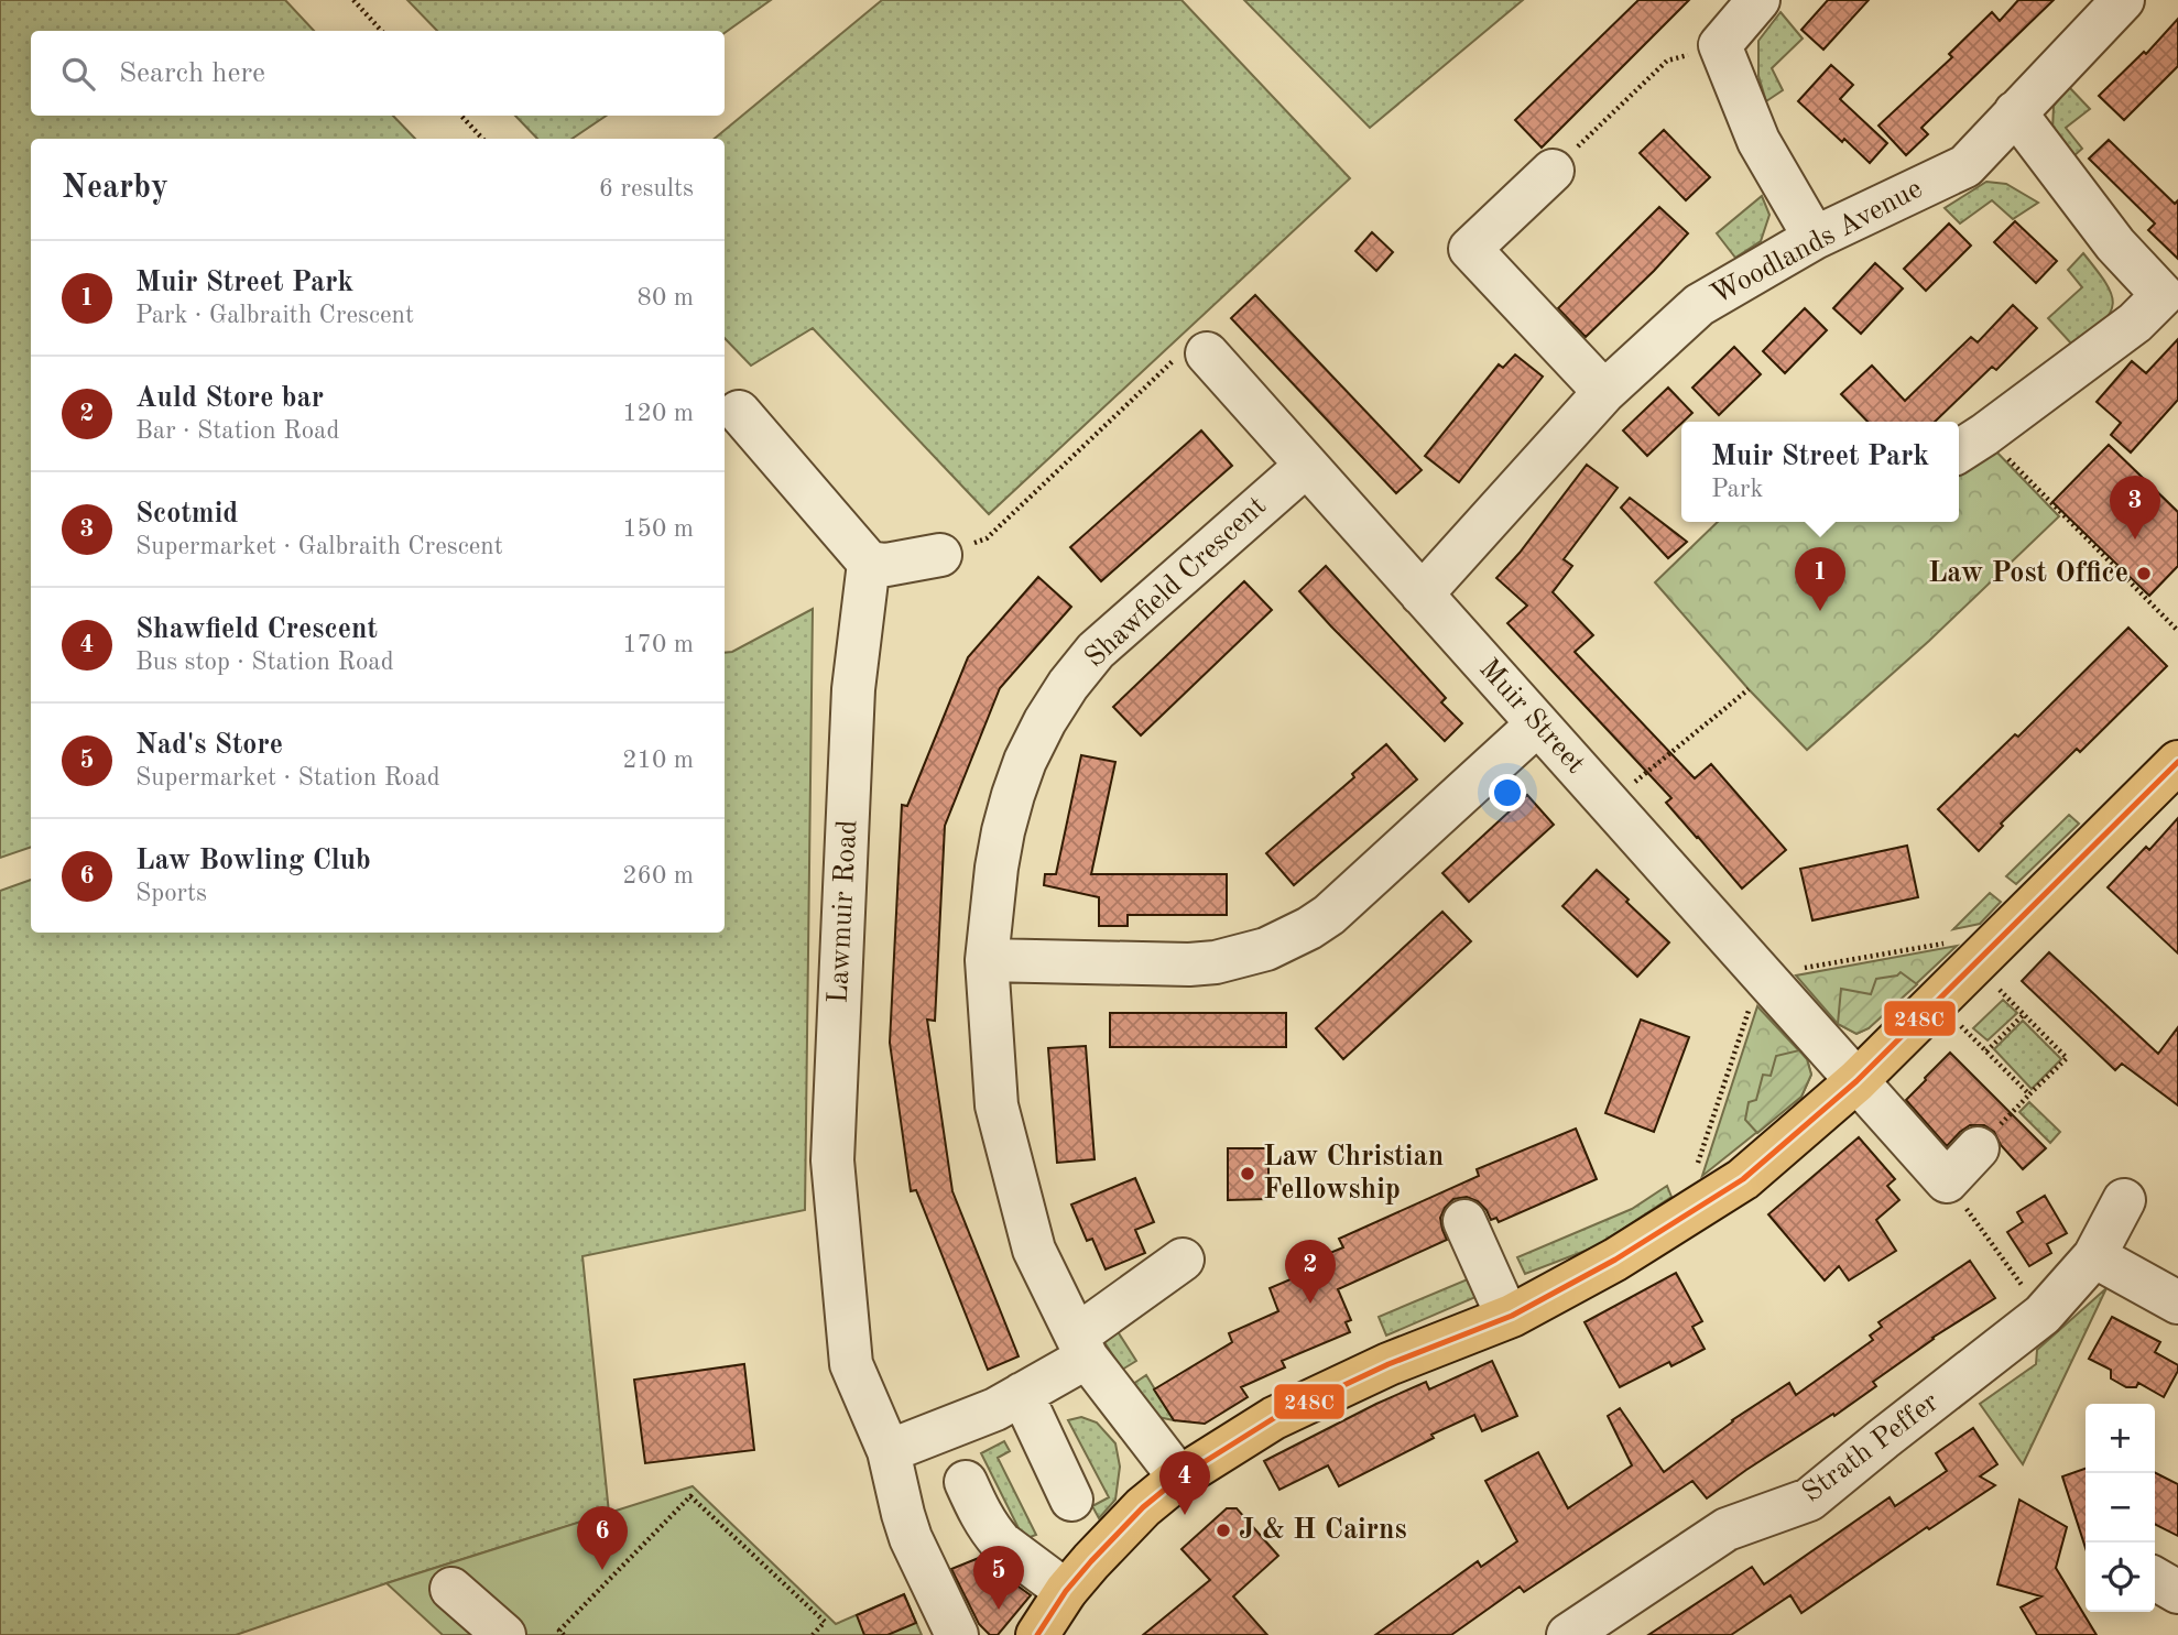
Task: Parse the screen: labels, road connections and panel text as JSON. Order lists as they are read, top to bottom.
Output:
{
  "streets": {
    "street": [
      "Woodlands Avenue",
      "Shawfield Crescent",
      "Muir Street",
      "Lawmuir Road",
      "Strath Peffer"
    ]
  },
  "crossings": [
    ["Woodlands Avenue", "Muir Street"],
    ["Shawfield Crescent", "Muir Street"]
  ],
  "places": ["Law Post Office", "Law Christian Fellowship", "J & H Cairns"],
  "lines": ["transit line 248C"],
  "page": {
    "search": "Search here",
    "heading": ["Nearby", "6 results"],
    "list": [
      {
        "mark": "1",
        "name": "Muir Street Park",
        "note": "Park · Galbraith Crescent",
        "value": "80 m"
      },
      {
        "mark": "2",
        "name": "Auld Store bar",
        "note": "Bar · Station Road",
        "value": "120 m"
      },
      {
        "mark": "3",
        "name": "Scotmid",
        "note": "Supermarket · Galbraith Crescent",
        "value": "150 m"
      },
      {
        "mark": "4",
        "name": "Shawfield Crescent",
        "note": "Bus stop · Station Road",
        "value": "170 m"
      },
      {
        "mark": "5",
        "name": "Nad's Store",
        "note": "Supermarket · Station Road",
        "value": "210 m"
      },
      {
        "mark": "6",
        "name": "Law Bowling Club",
        "note": "Sports",
        "value": "260 m"
      }
    ],
    "popup": ["Muir Street Park", "Park"],
    "pins": [
      "3",
      "1",
      "2",
      "4",
      "6",
      "5"
    ],
    "map_buttons": ["+", "−"]
  }
}
